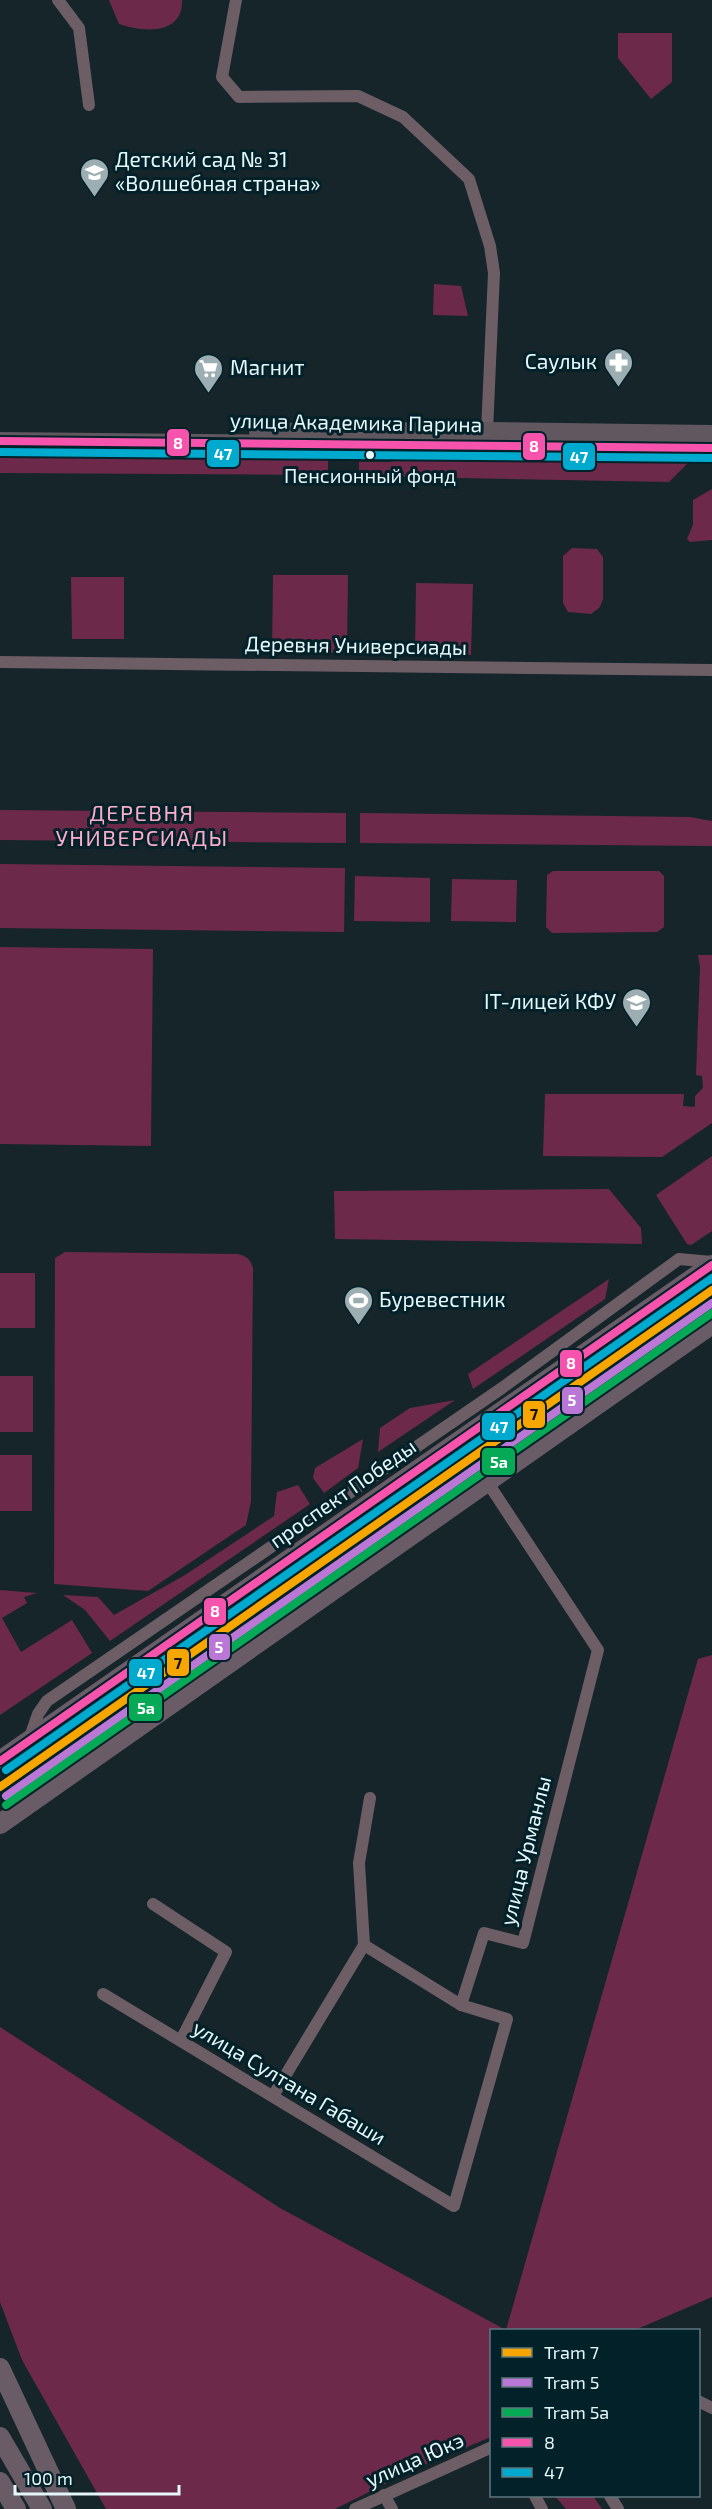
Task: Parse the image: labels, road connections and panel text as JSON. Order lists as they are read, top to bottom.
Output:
{
  "streets": {
    "main road": ["улица Академика Парина", "проспект Победы"],
    "street": [
      "Деревня Универсиады",
      "улица Урманлы",
      "улица Султана Габаши",
      "улица Юкэ"
    ]
  },
  "crossings": [
    ["улица Урманлы", "улица Султана Габаши"]
  ],
  "districts": ["ДЕРЕВНЯ УНИВЕРСИАДЫ"],
  "places": {
    "school or university": ["Детский сад № 31 «Волшебная страна»", "IT-лицей КФУ"],
    "pharmacy": ["Саулык"],
    "supermarket": ["Магнит"],
    "other": ["Пенсионный фонд"],
    "sports": ["Буревестник"]
  },
  "lines": [
    "transit line 8",
    "transit line 47",
    "tram line 7",
    "tram line 5",
    "tram line 5а"
  ],
  "legend": [
    "Tram 7",
    "Tram 5",
    "Tram 5а",
    "8",
    "47"
  ],
  "scale_bar": "100 m"
}
